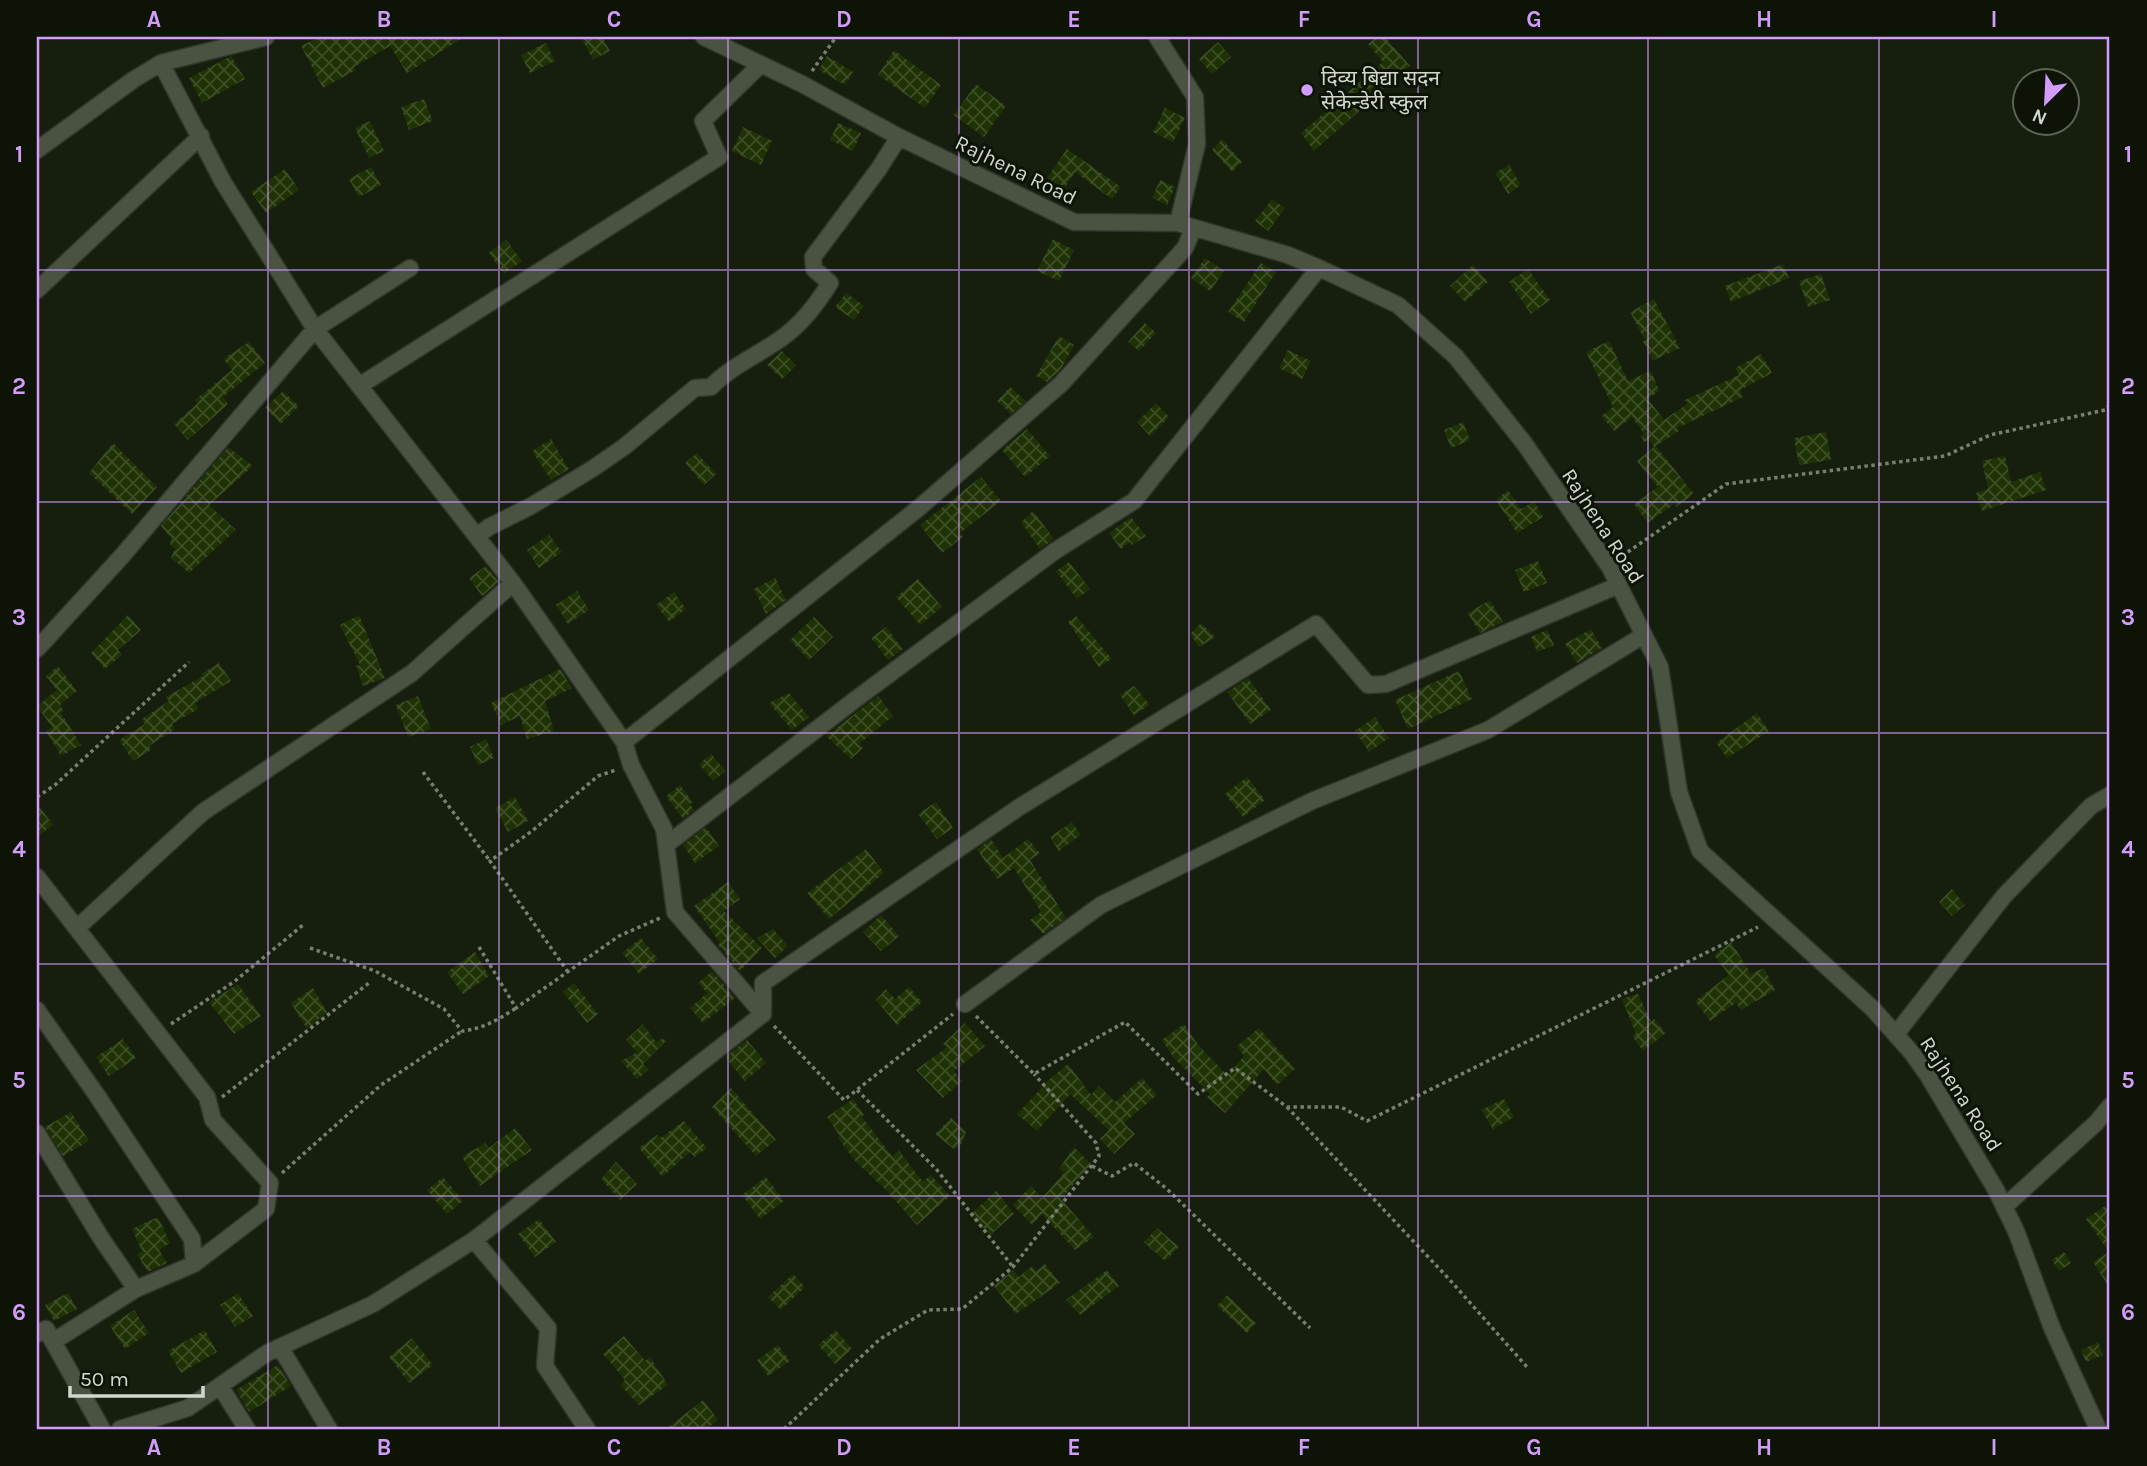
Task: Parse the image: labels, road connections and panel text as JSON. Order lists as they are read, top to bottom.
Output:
{
  "streets": {
    "street": ["Rajhena Road"]
  },
  "places": ["दिव्य बिद्या सदन सेकेन्डेरी स्कुल"],
  "scale_bar": "50 m",
  "north": "bottom left",
  "grid": {
    "columns": [
      "A",
      "B",
      "C",
      "D",
      "E",
      "F",
      "G",
      "H",
      "I"
    ],
    "rows": [
      "1",
      "2",
      "3",
      "4",
      "5",
      "6"
    ]
  }
}
